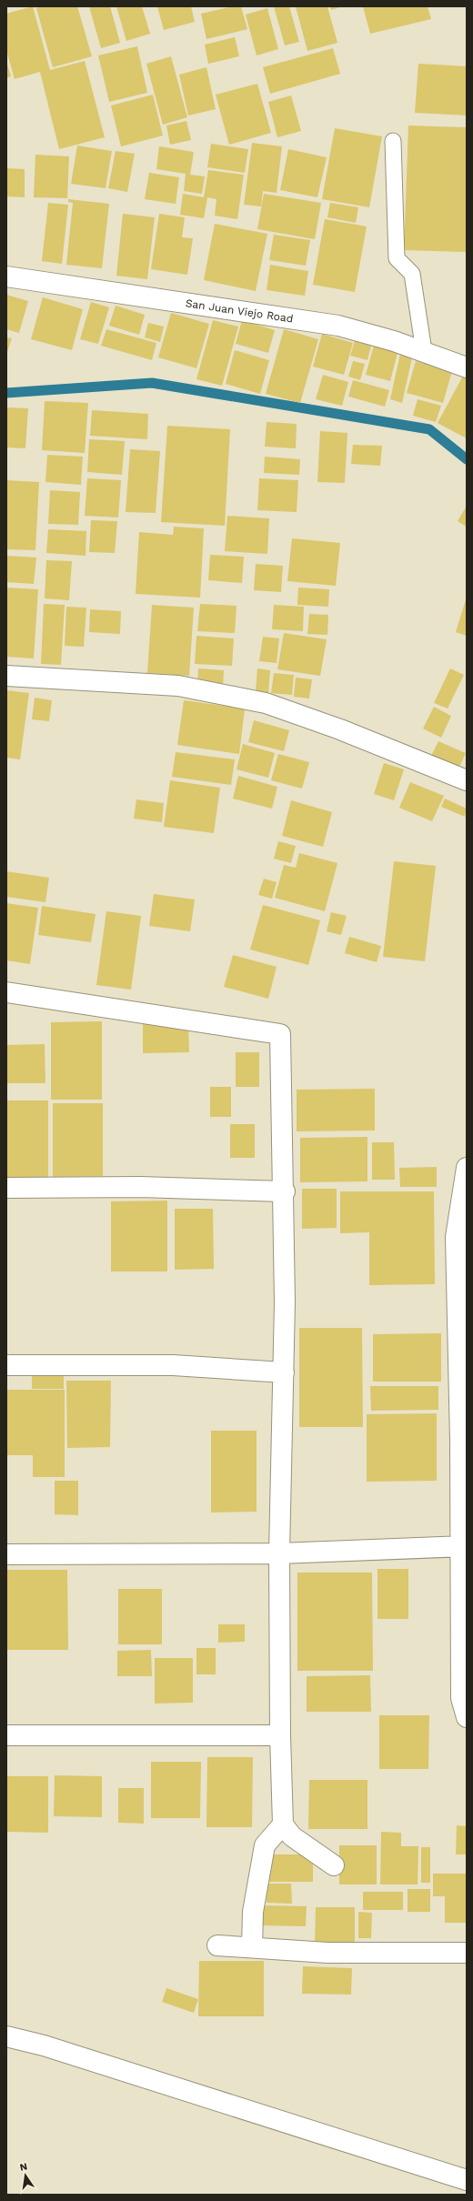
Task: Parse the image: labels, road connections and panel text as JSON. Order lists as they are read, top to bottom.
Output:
{
  "streets": {
    "street": ["San Juan Viejo Road"]
  },
  "north": "top"
}
